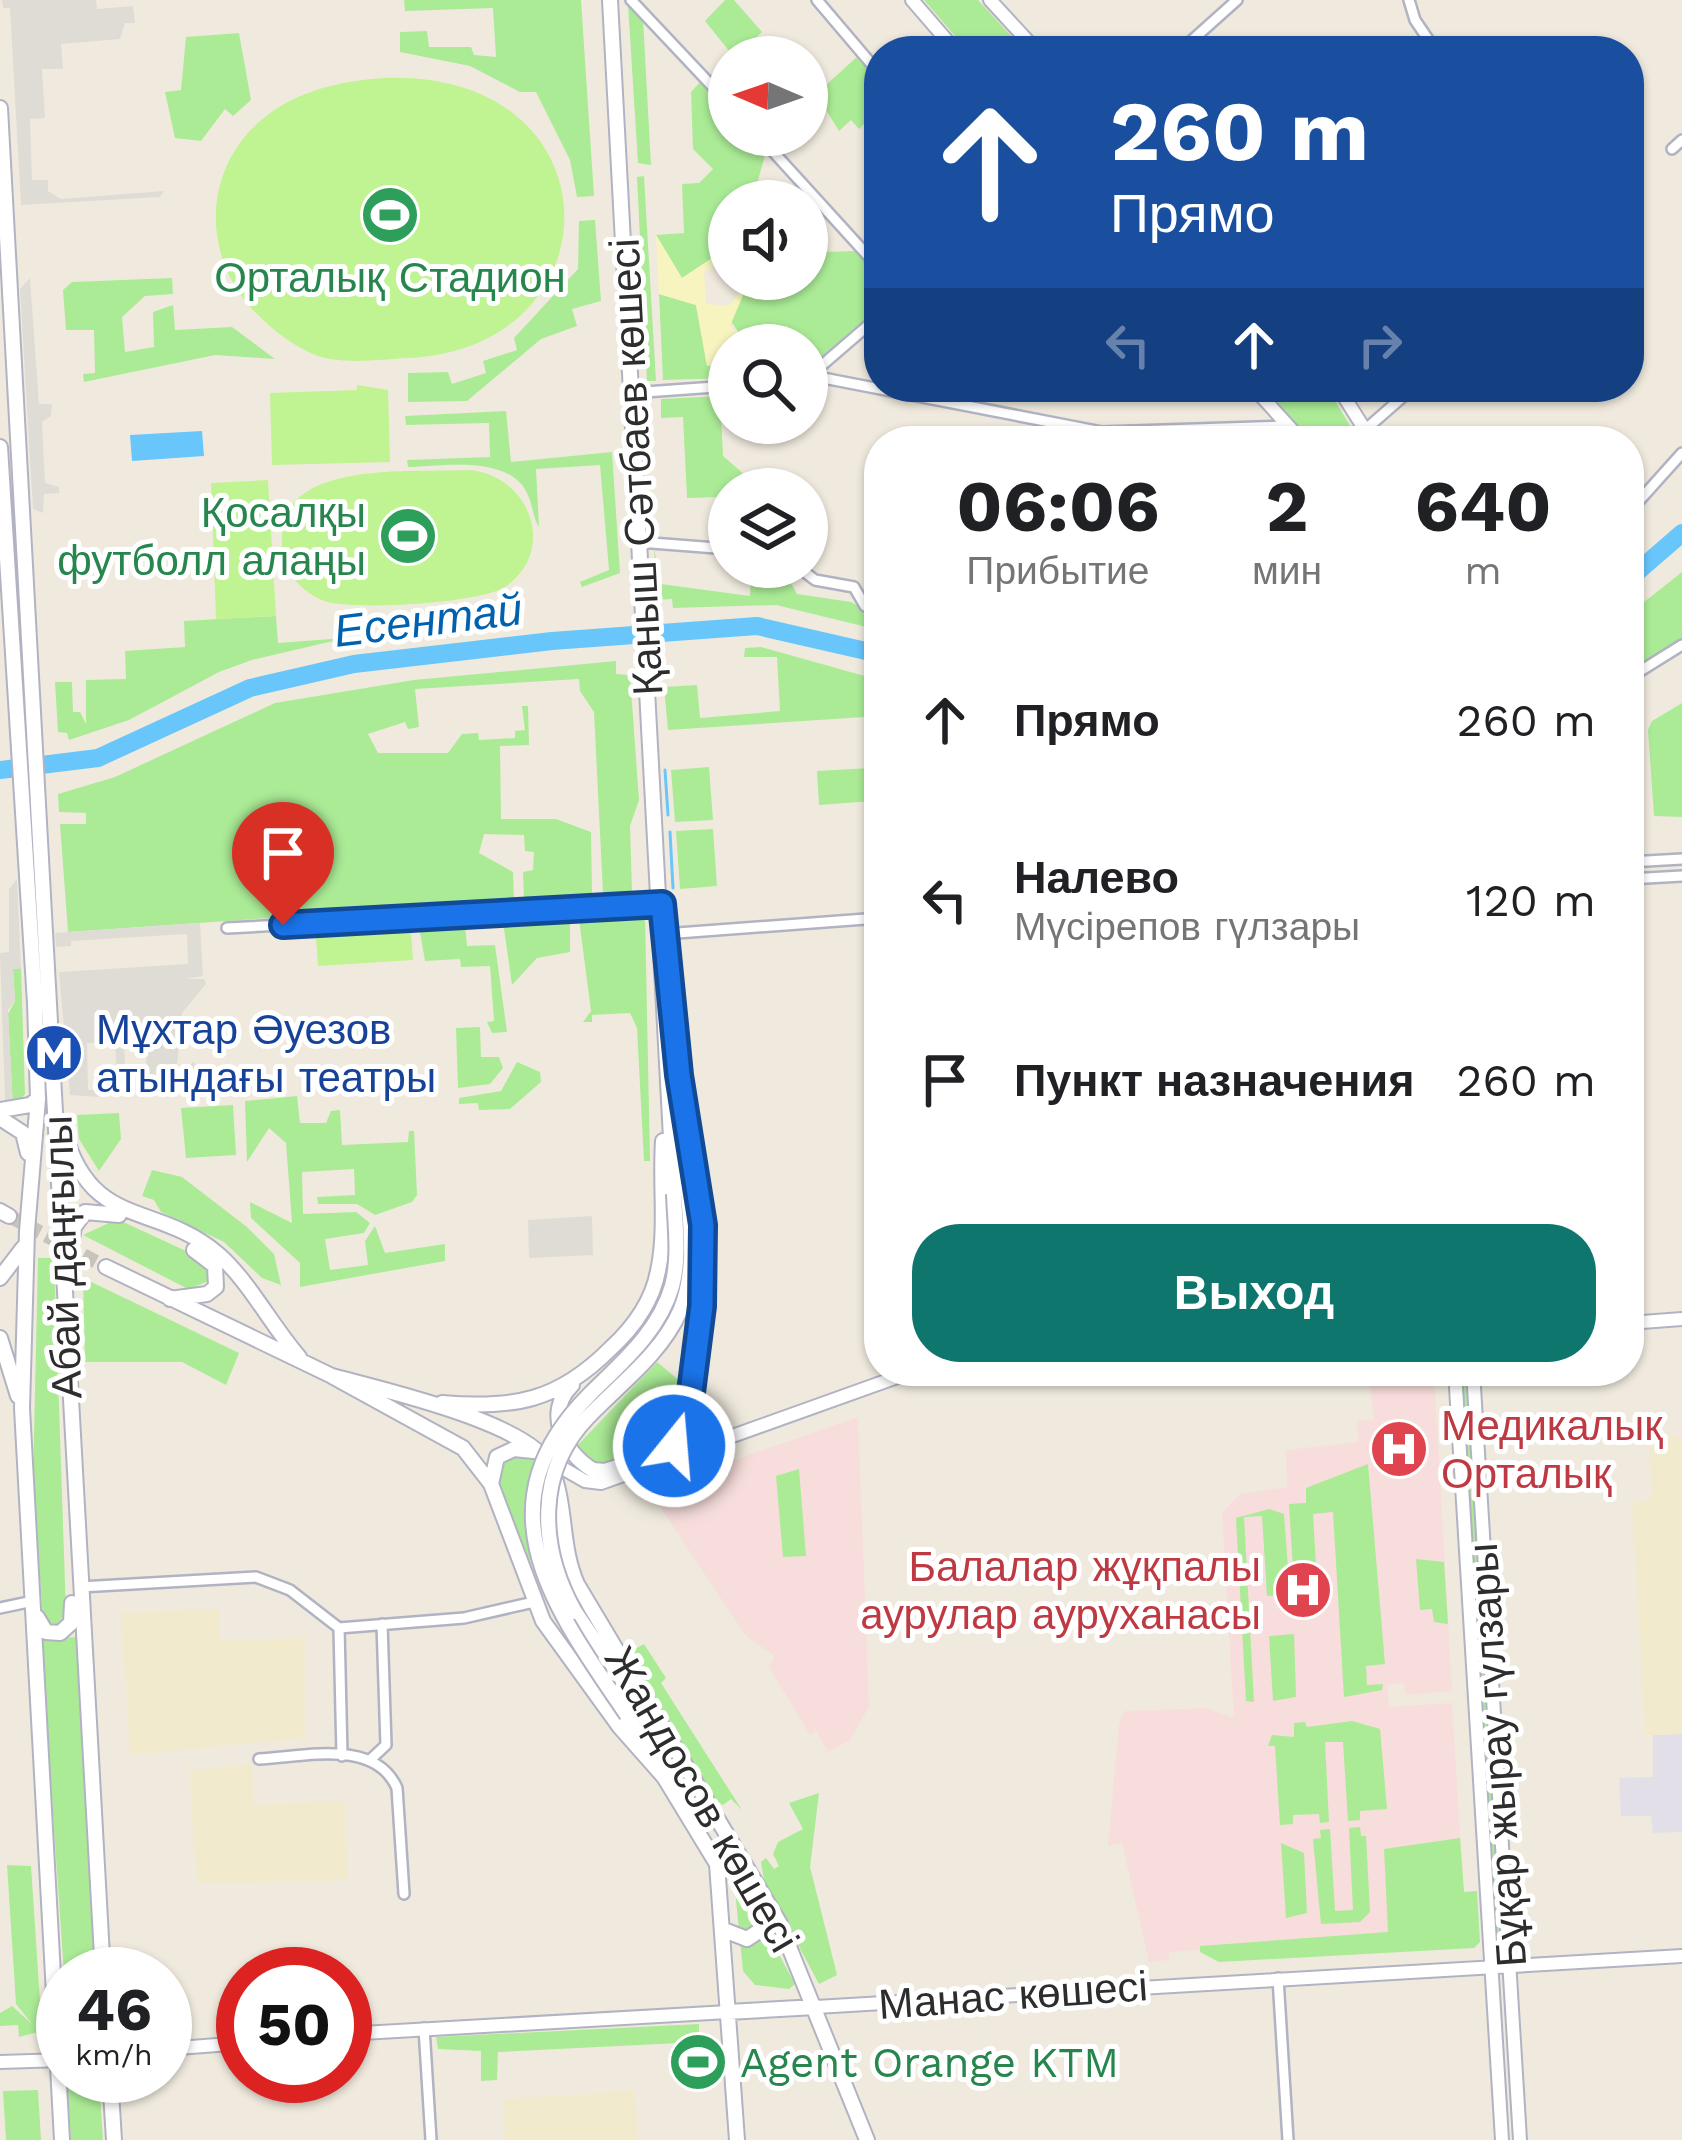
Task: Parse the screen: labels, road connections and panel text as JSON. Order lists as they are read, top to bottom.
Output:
{
  "streets": {
    "main road": [
      "Қаныш Сәтбаев көшесі",
      "Абай даңғылы",
      "Жандосов көшесі",
      "Манас көшесі"
    ],
    "street": ["Бұқар жырау гүлзары"]
  },
  "crossings": [
    ["Қаныш Сәтбаев көшесі", "Жандосов көшесі"],
    ["Қаныш Сәтбаев көшесі", "Манас көшесі"],
    ["Бұқар жырау гүлзары", "Манас көшесі"],
    ["Жандосов көшесі", "Манас көшесі"]
  ],
  "water": ["Есентай"],
  "places": {
    "sports": ["Орталық Стадион", "Қосалқы футболл алаңы", "Agent Orange KTM"],
    "metro station": ["Мұхтар Әуезов атындағы театры"],
    "hospital": ["Медикалық Орталық", "Балалар жұқпалы аурулар ауруханасы"]
  },
  "north": "left",
  "page": {
    "turn": ["260 m", "Прямо"],
    "eta": [
      "06:06",
      "Прибытие",
      "2",
      "мин",
      "640",
      "m"
    ],
    "list": [
      {
        "name": "Прямо",
        "value": "260 m"
      },
      {
        "name": "Налево",
        "note": "Мүсірепов гүлзары",
        "value": "120 m"
      },
      {
        "name": "Пункт назначения",
        "value": "260 m"
      }
    ],
    "buttons": "Выход",
    "speed": "46 km/h",
    "limit": "50"
  }
}
